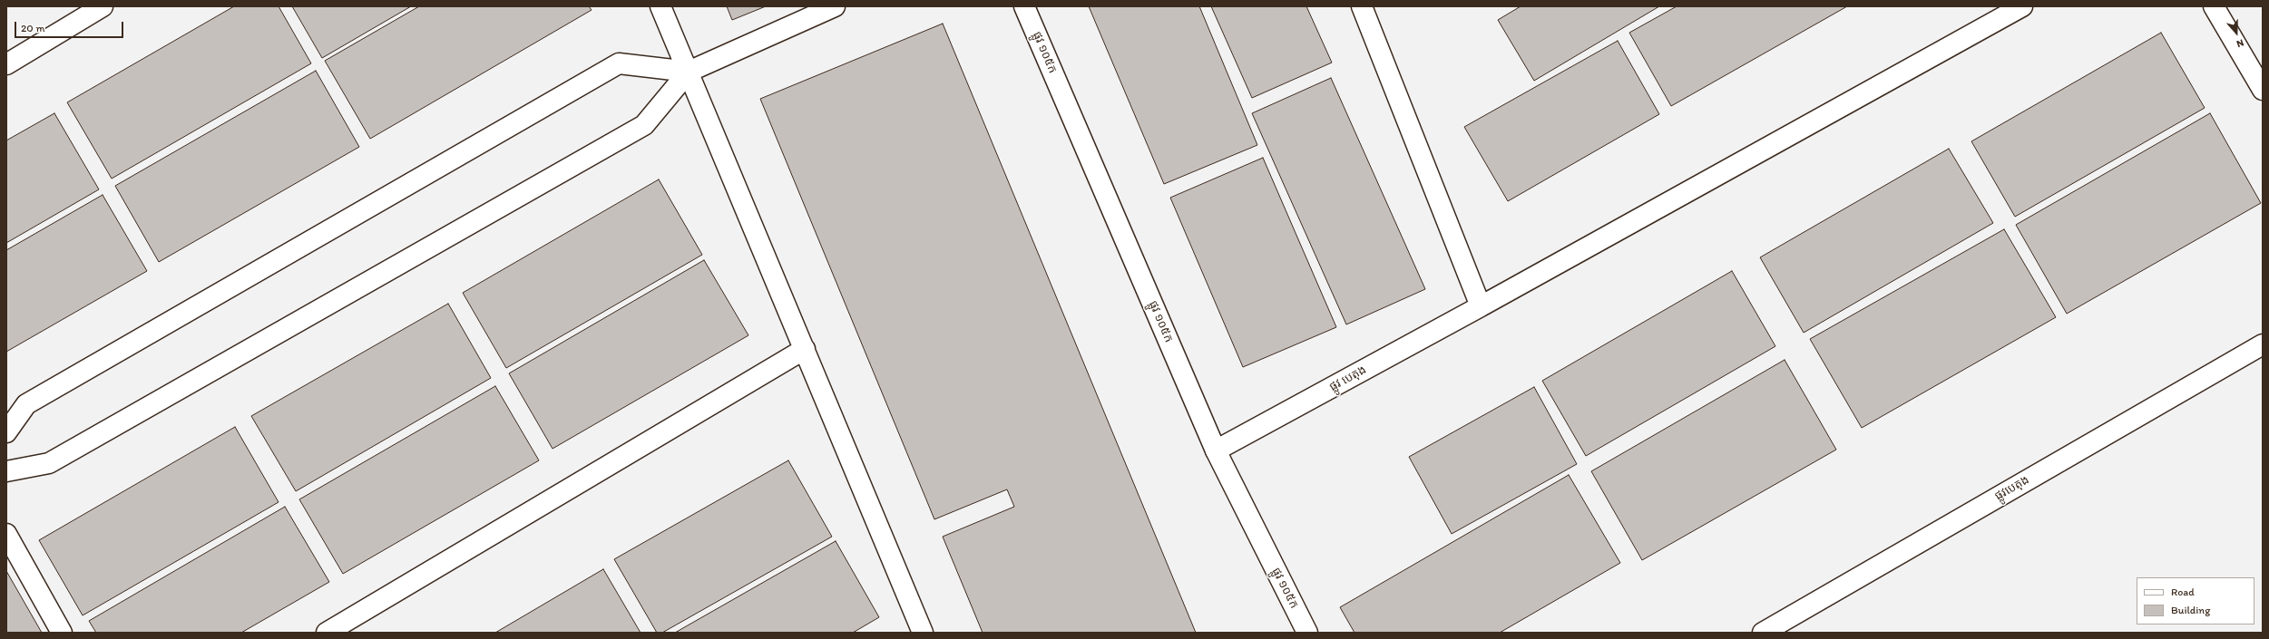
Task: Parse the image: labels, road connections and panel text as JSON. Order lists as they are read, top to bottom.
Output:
{
  "streets": {
    "street": ["ផ្លូវ ១០៥ក", "ផ្លូវ បេតុង", "ផ្លូវបេតុង"]
  },
  "crossings": [
    ["ផ្លូវ ១០៥ក", "ផ្លូវ បេតុង"]
  ],
  "legend": ["Road", "Building"],
  "scale_bar": "20 m",
  "north": "bottom"
}
